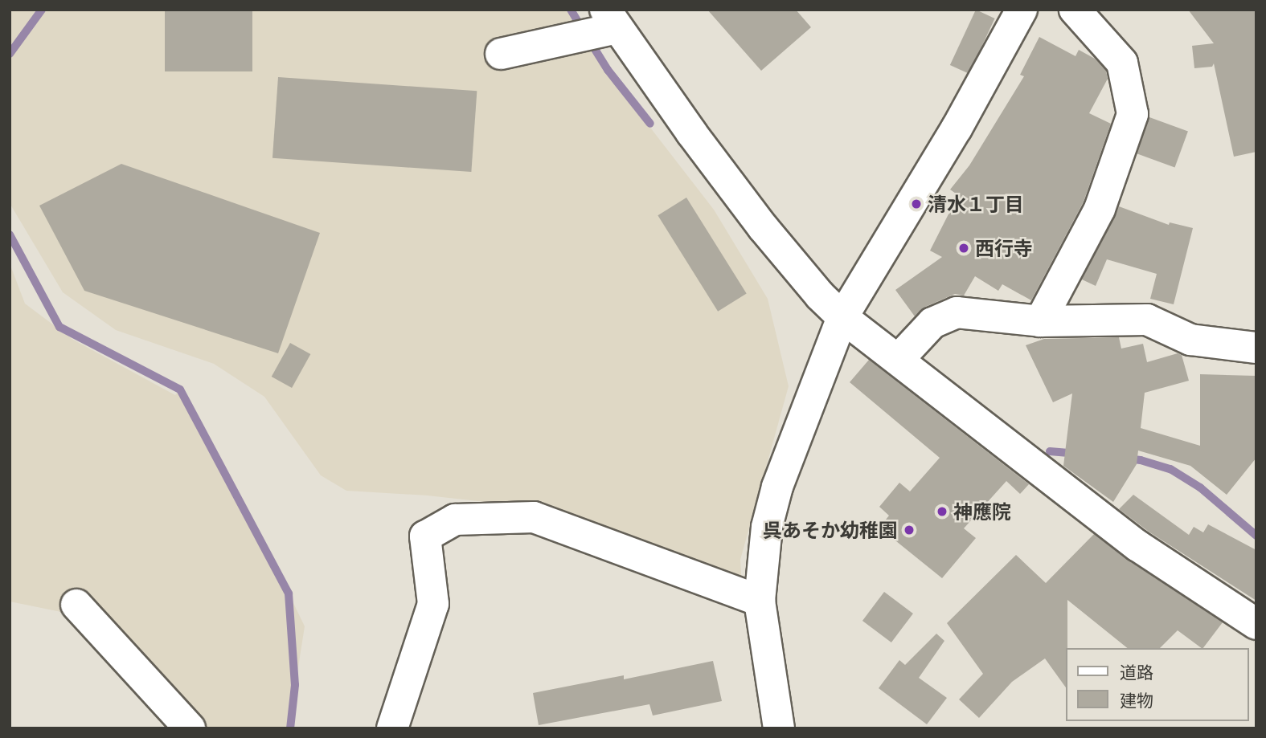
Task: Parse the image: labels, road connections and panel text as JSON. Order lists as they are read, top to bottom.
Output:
{
  "places": [
    "清水１丁目",
    "西行寺",
    "神應院",
    "呉あそか幼稚園"
  ],
  "legend": ["道路", "建物"]
}
